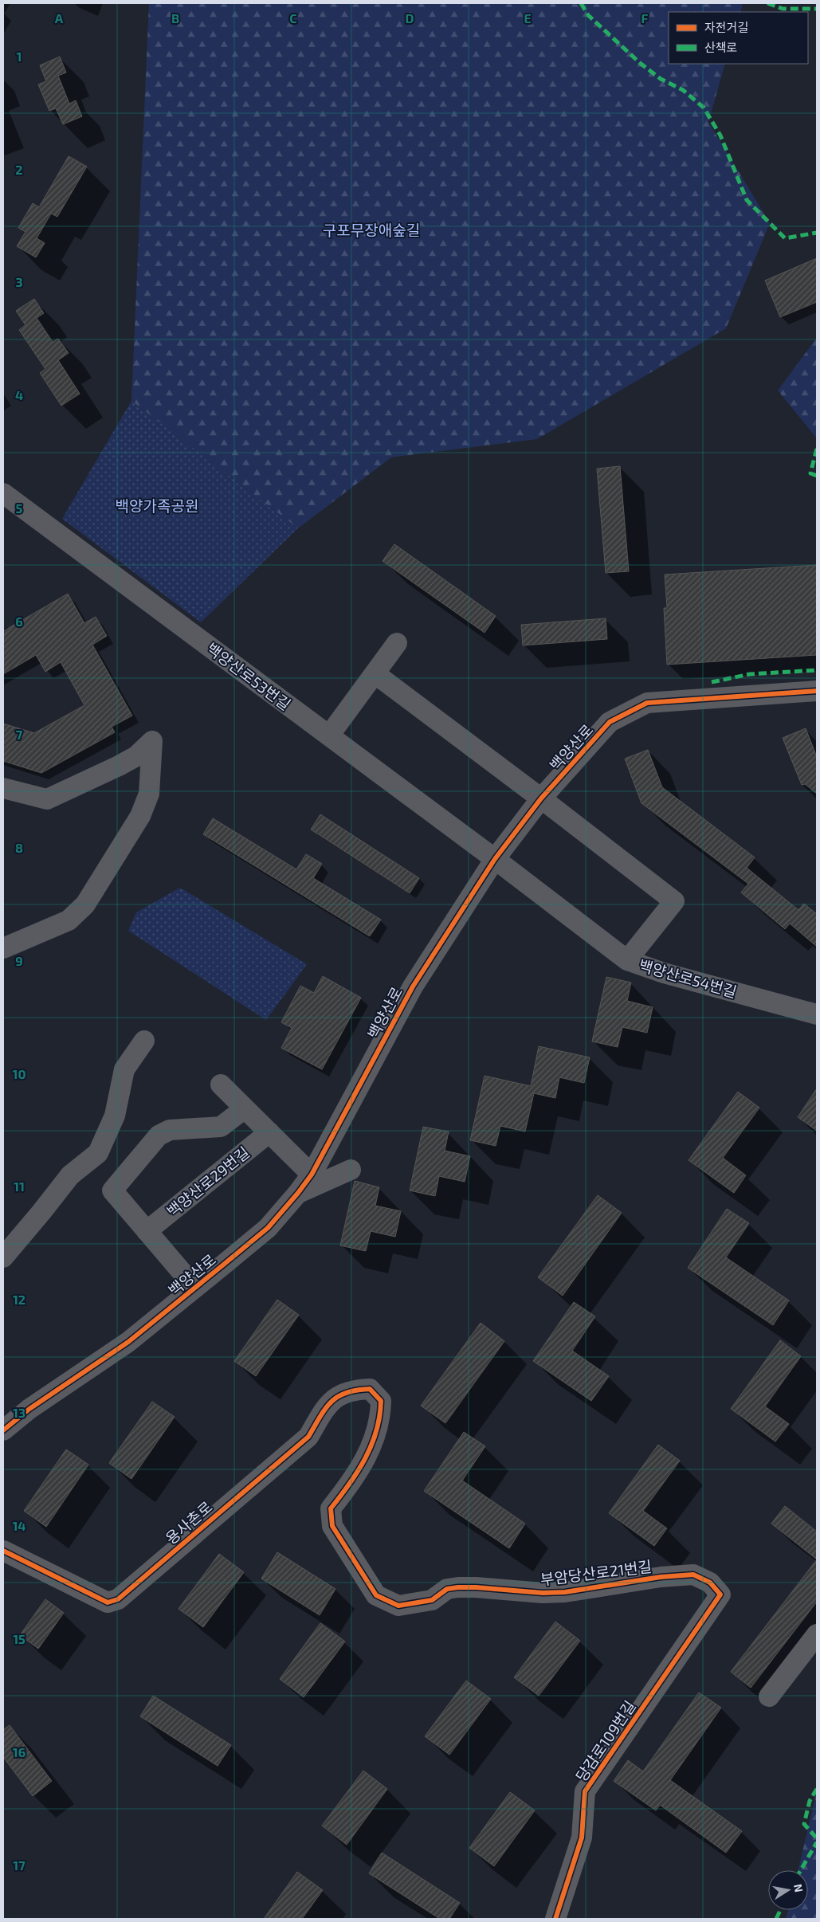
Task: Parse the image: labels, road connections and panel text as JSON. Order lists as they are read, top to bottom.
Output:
{
  "streets": {
    "street": [
      "백양산로53번길",
      "백양산로",
      "백양산로54번길",
      "백양산로29번길",
      "용사촌로",
      "부암당산로21번길",
      "당감로109번길"
    ]
  },
  "crossings": [
    ["백양산로53번길", "백양산로"],
    ["백양산로53번길", "백양산로54번길"],
    ["백양산로", "백양산로54번길"],
    ["용사촌로", "부암당산로21번길"],
    ["부암당산로21번길", "당감로109번길"]
  ],
  "parks": ["구포무장애숲길", "백양가족공원"],
  "legend": ["자전거길", "산책로"],
  "north": "right",
  "grid": {
    "columns": [
      "A",
      "B",
      "C",
      "D",
      "E",
      "F"
    ],
    "rows": [
      "1",
      "2",
      "3",
      "4",
      "5",
      "6",
      "7",
      "8",
      "9",
      "10",
      "11",
      "12",
      "13",
      "14",
      "15",
      "16",
      "17"
    ]
  }
}
